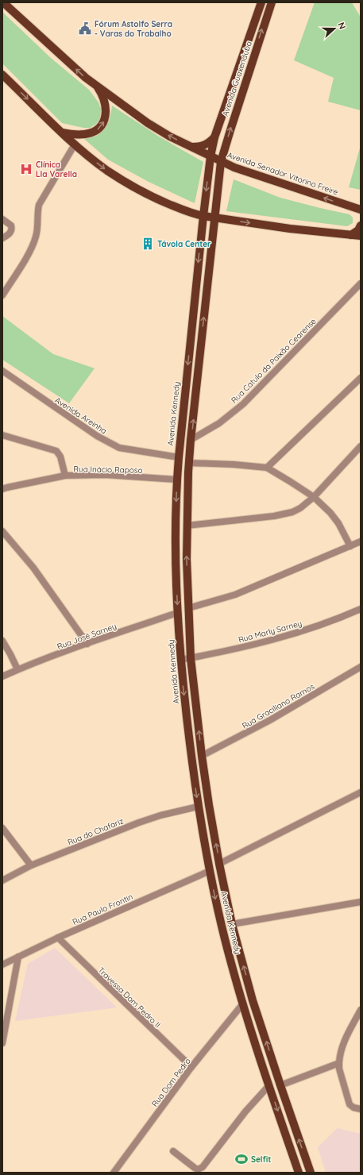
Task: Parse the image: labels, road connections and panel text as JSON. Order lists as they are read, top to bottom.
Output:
{
  "streets": {
    "main road": ["Avenida Guaxenduba", "Avenida Senador Vitorino Freire", "Avenida Kennedy"],
    "street": [
      "Rua Catulo da Paixão Cearense",
      "Avenida Areinha",
      "Rua Inácio Raposo",
      "Rua Marly Sarney",
      "Rua José Sarney",
      "Rua Graciliano Ramos",
      "Rua do Chafariz",
      "Rua Paulo Frontin",
      "Travessa Dom Pedro II",
      "Rua Dom Pedro"
    ]
  },
  "crossings": [
    ["Avenida Guaxenduba", "Avenida Senador Vitorino Freire"],
    ["Avenida Guaxenduba", "Avenida Kennedy"],
    ["Avenida Senador Vitorino Freire", "Avenida Kennedy"],
    ["Rua Catulo da Paixão Cearense", "Avenida Kennedy"],
    ["Avenida Kennedy", "Avenida Areinha"],
    ["Avenida Kennedy", "Rua Inácio Raposo"],
    ["Avenida Kennedy", "Rua Marly Sarney"],
    ["Avenida Kennedy", "Rua José Sarney"],
    ["Avenida Kennedy", "Rua Graciliano Ramos"],
    ["Avenida Kennedy", "Rua do Chafariz"],
    ["Avenida Kennedy", "Rua Paulo Frontin"],
    ["Avenida Kennedy", "Rua Dom Pedro"],
    ["Rua Paulo Frontin", "Travessa Dom Pedro II"],
    ["Travessa Dom Pedro II", "Rua Dom Pedro"]
  ],
  "places": {
    "public building": ["Fórum Astolfo Serra - Varas do Trabalho"],
    "hospital": ["Clínica LIa Varella"],
    "building": ["Távola Center"],
    "sports": ["Selfit"]
  },
  "north": "right"
}
